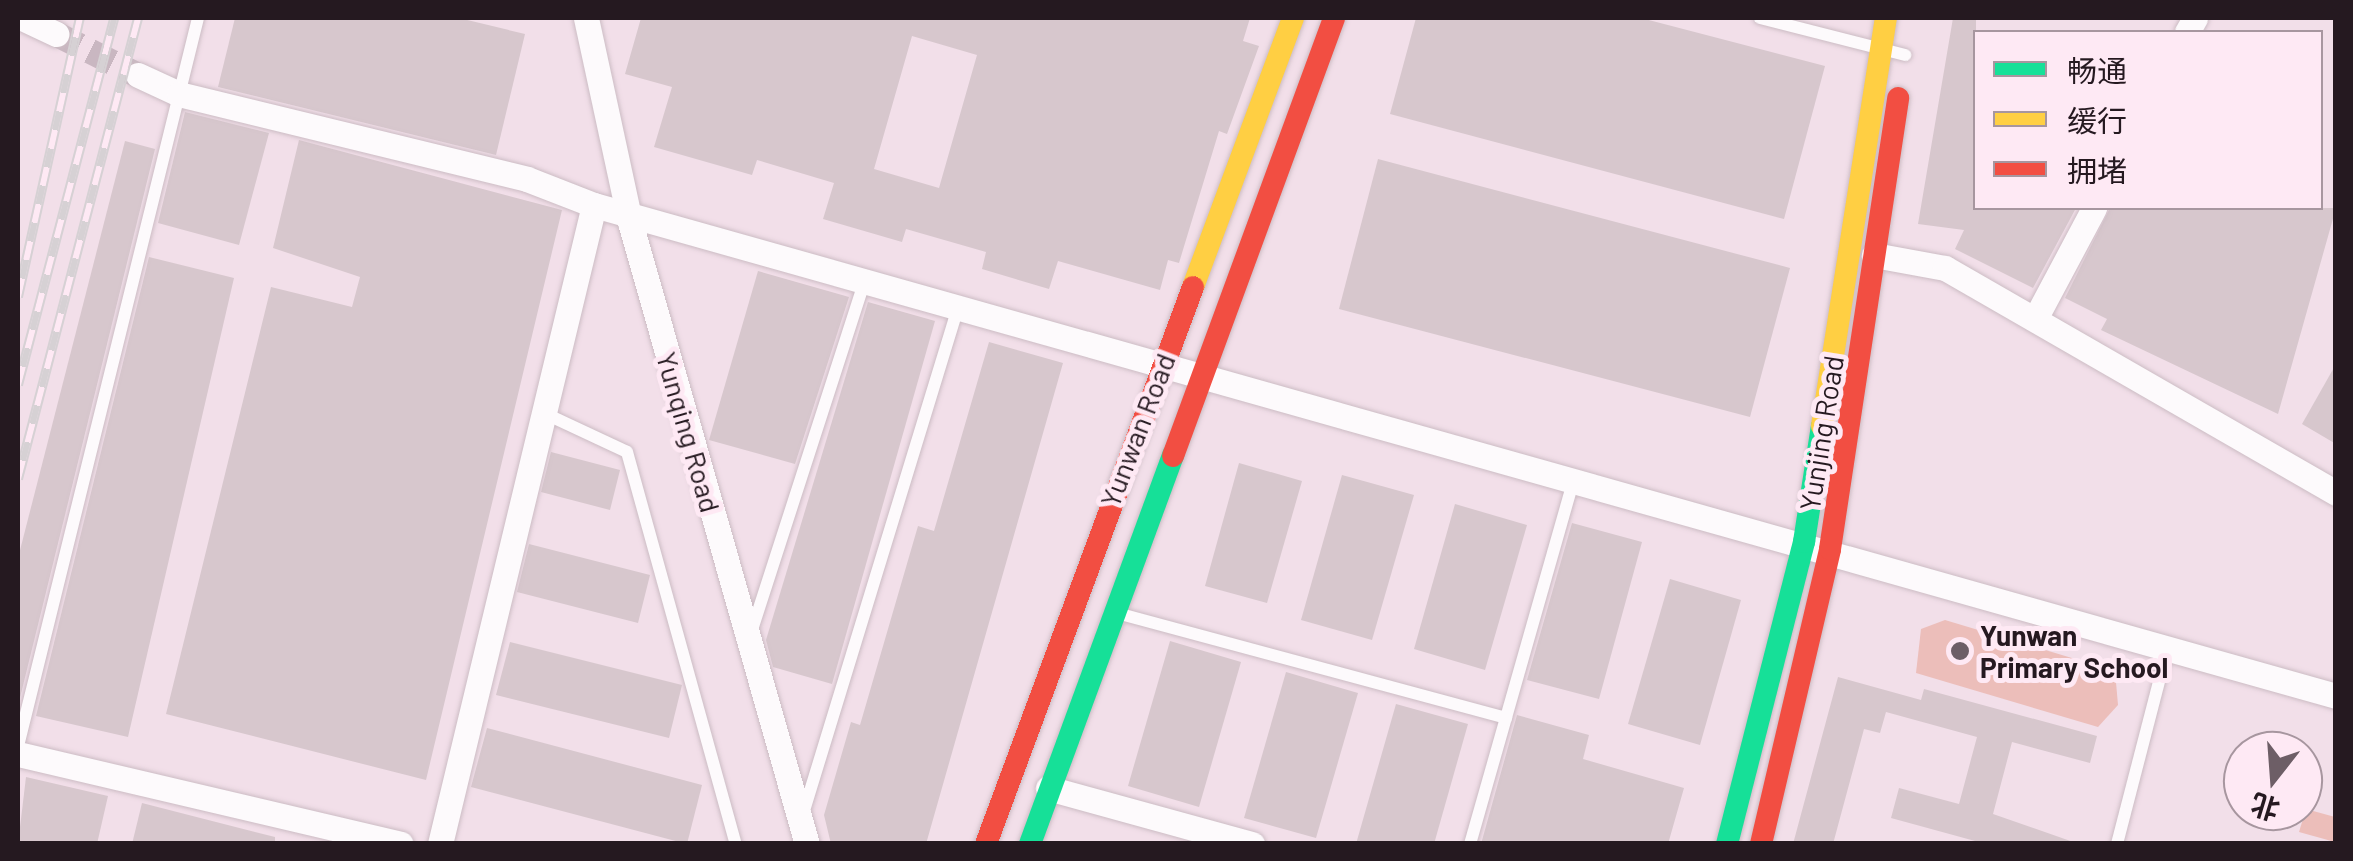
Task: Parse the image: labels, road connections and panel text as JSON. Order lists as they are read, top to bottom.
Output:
{
  "streets": {
    "main road": ["Yunwan Road", "Yunjing Road"],
    "street": ["Yunqing Road"]
  },
  "places": ["Yunwan Primary School"],
  "legend": ["畅通", "缓行", "拥堵"],
  "north": "bottom"
}
